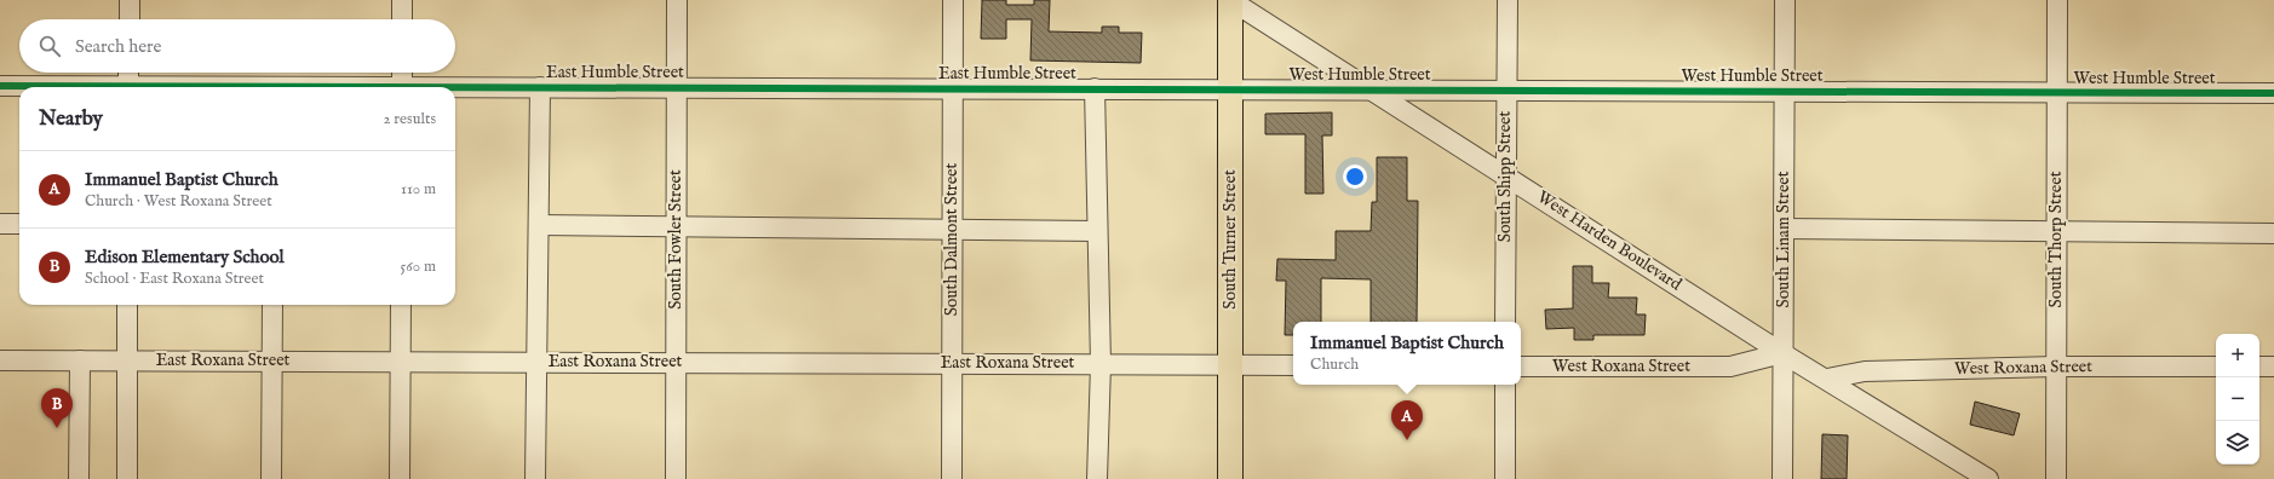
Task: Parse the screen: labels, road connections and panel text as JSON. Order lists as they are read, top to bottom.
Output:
{
  "streets": {
    "main road": ["South Turner Street"],
    "street": [
      "East Humble Street",
      "West Humble Street",
      "South Shipp Street",
      "South Fowler Street",
      "South Dalmont Street",
      "South Linam Street",
      "South Thorp Street",
      "West Harden Boulevard",
      "East Roxana Street",
      "West Roxana Street"
    ]
  },
  "crossings": [
    ["East Humble Street", "West Humble Street"],
    ["East Humble Street", "South Fowler Street"],
    ["East Humble Street", "South Dalmont Street"],
    ["East Humble Street", "South Turner Street"],
    ["West Humble Street", "South Shipp Street"],
    ["West Humble Street", "South Turner Street"],
    ["West Humble Street", "South Linam Street"],
    ["West Humble Street", "South Thorp Street"],
    ["West Humble Street", "West Harden Boulevard"],
    ["South Shipp Street", "West Harden Boulevard"],
    ["South Fowler Street", "East Roxana Street"],
    ["South Dalmont Street", "East Roxana Street"],
    ["South Turner Street", "West Harden Boulevard"],
    ["South Turner Street", "East Roxana Street"],
    ["South Linam Street", "West Harden Boulevard"],
    ["South Linam Street", "West Roxana Street"],
    ["South Thorp Street", "West Roxana Street"],
    ["West Harden Boulevard", "West Roxana Street"]
  ],
  "page": {
    "search": "Search here",
    "heading": ["Nearby", "2 results"],
    "list": [
      {
        "mark": "A",
        "name": "Immanuel Baptist Church",
        "note": "Church · West Roxana Street",
        "value": "110 m"
      },
      {
        "mark": "B",
        "name": "Edison Elementary School",
        "note": "School · East Roxana Street",
        "value": "560 m"
      }
    ],
    "popup": ["Immanuel Baptist Church", "Church"],
    "map_buttons": ["+", "−"],
    "pins": ["B", "A"]
  }
}
